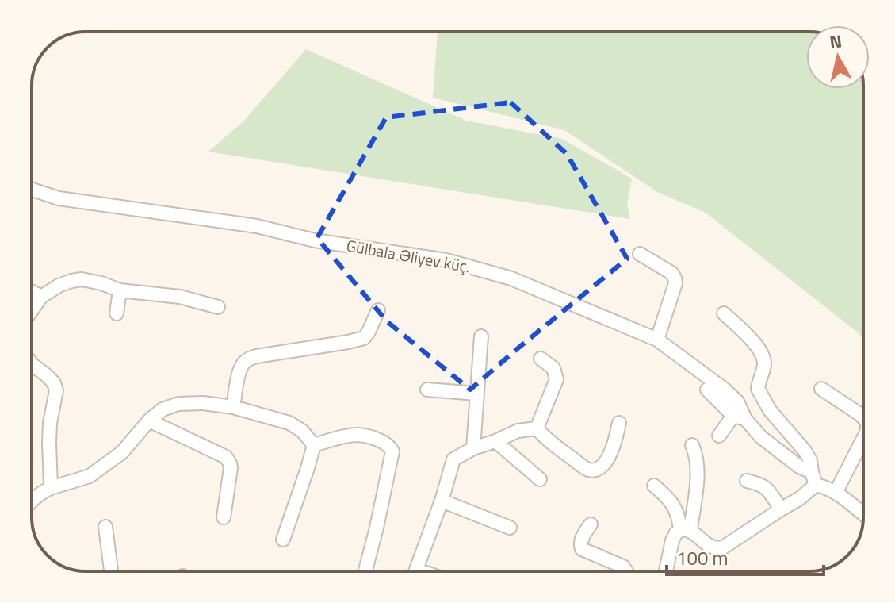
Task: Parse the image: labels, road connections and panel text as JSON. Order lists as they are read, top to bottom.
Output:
{
  "streets": {
    "street": ["Gülbala Əliyev küç."]
  },
  "scale_bar": "100 m",
  "north": "top"
}
